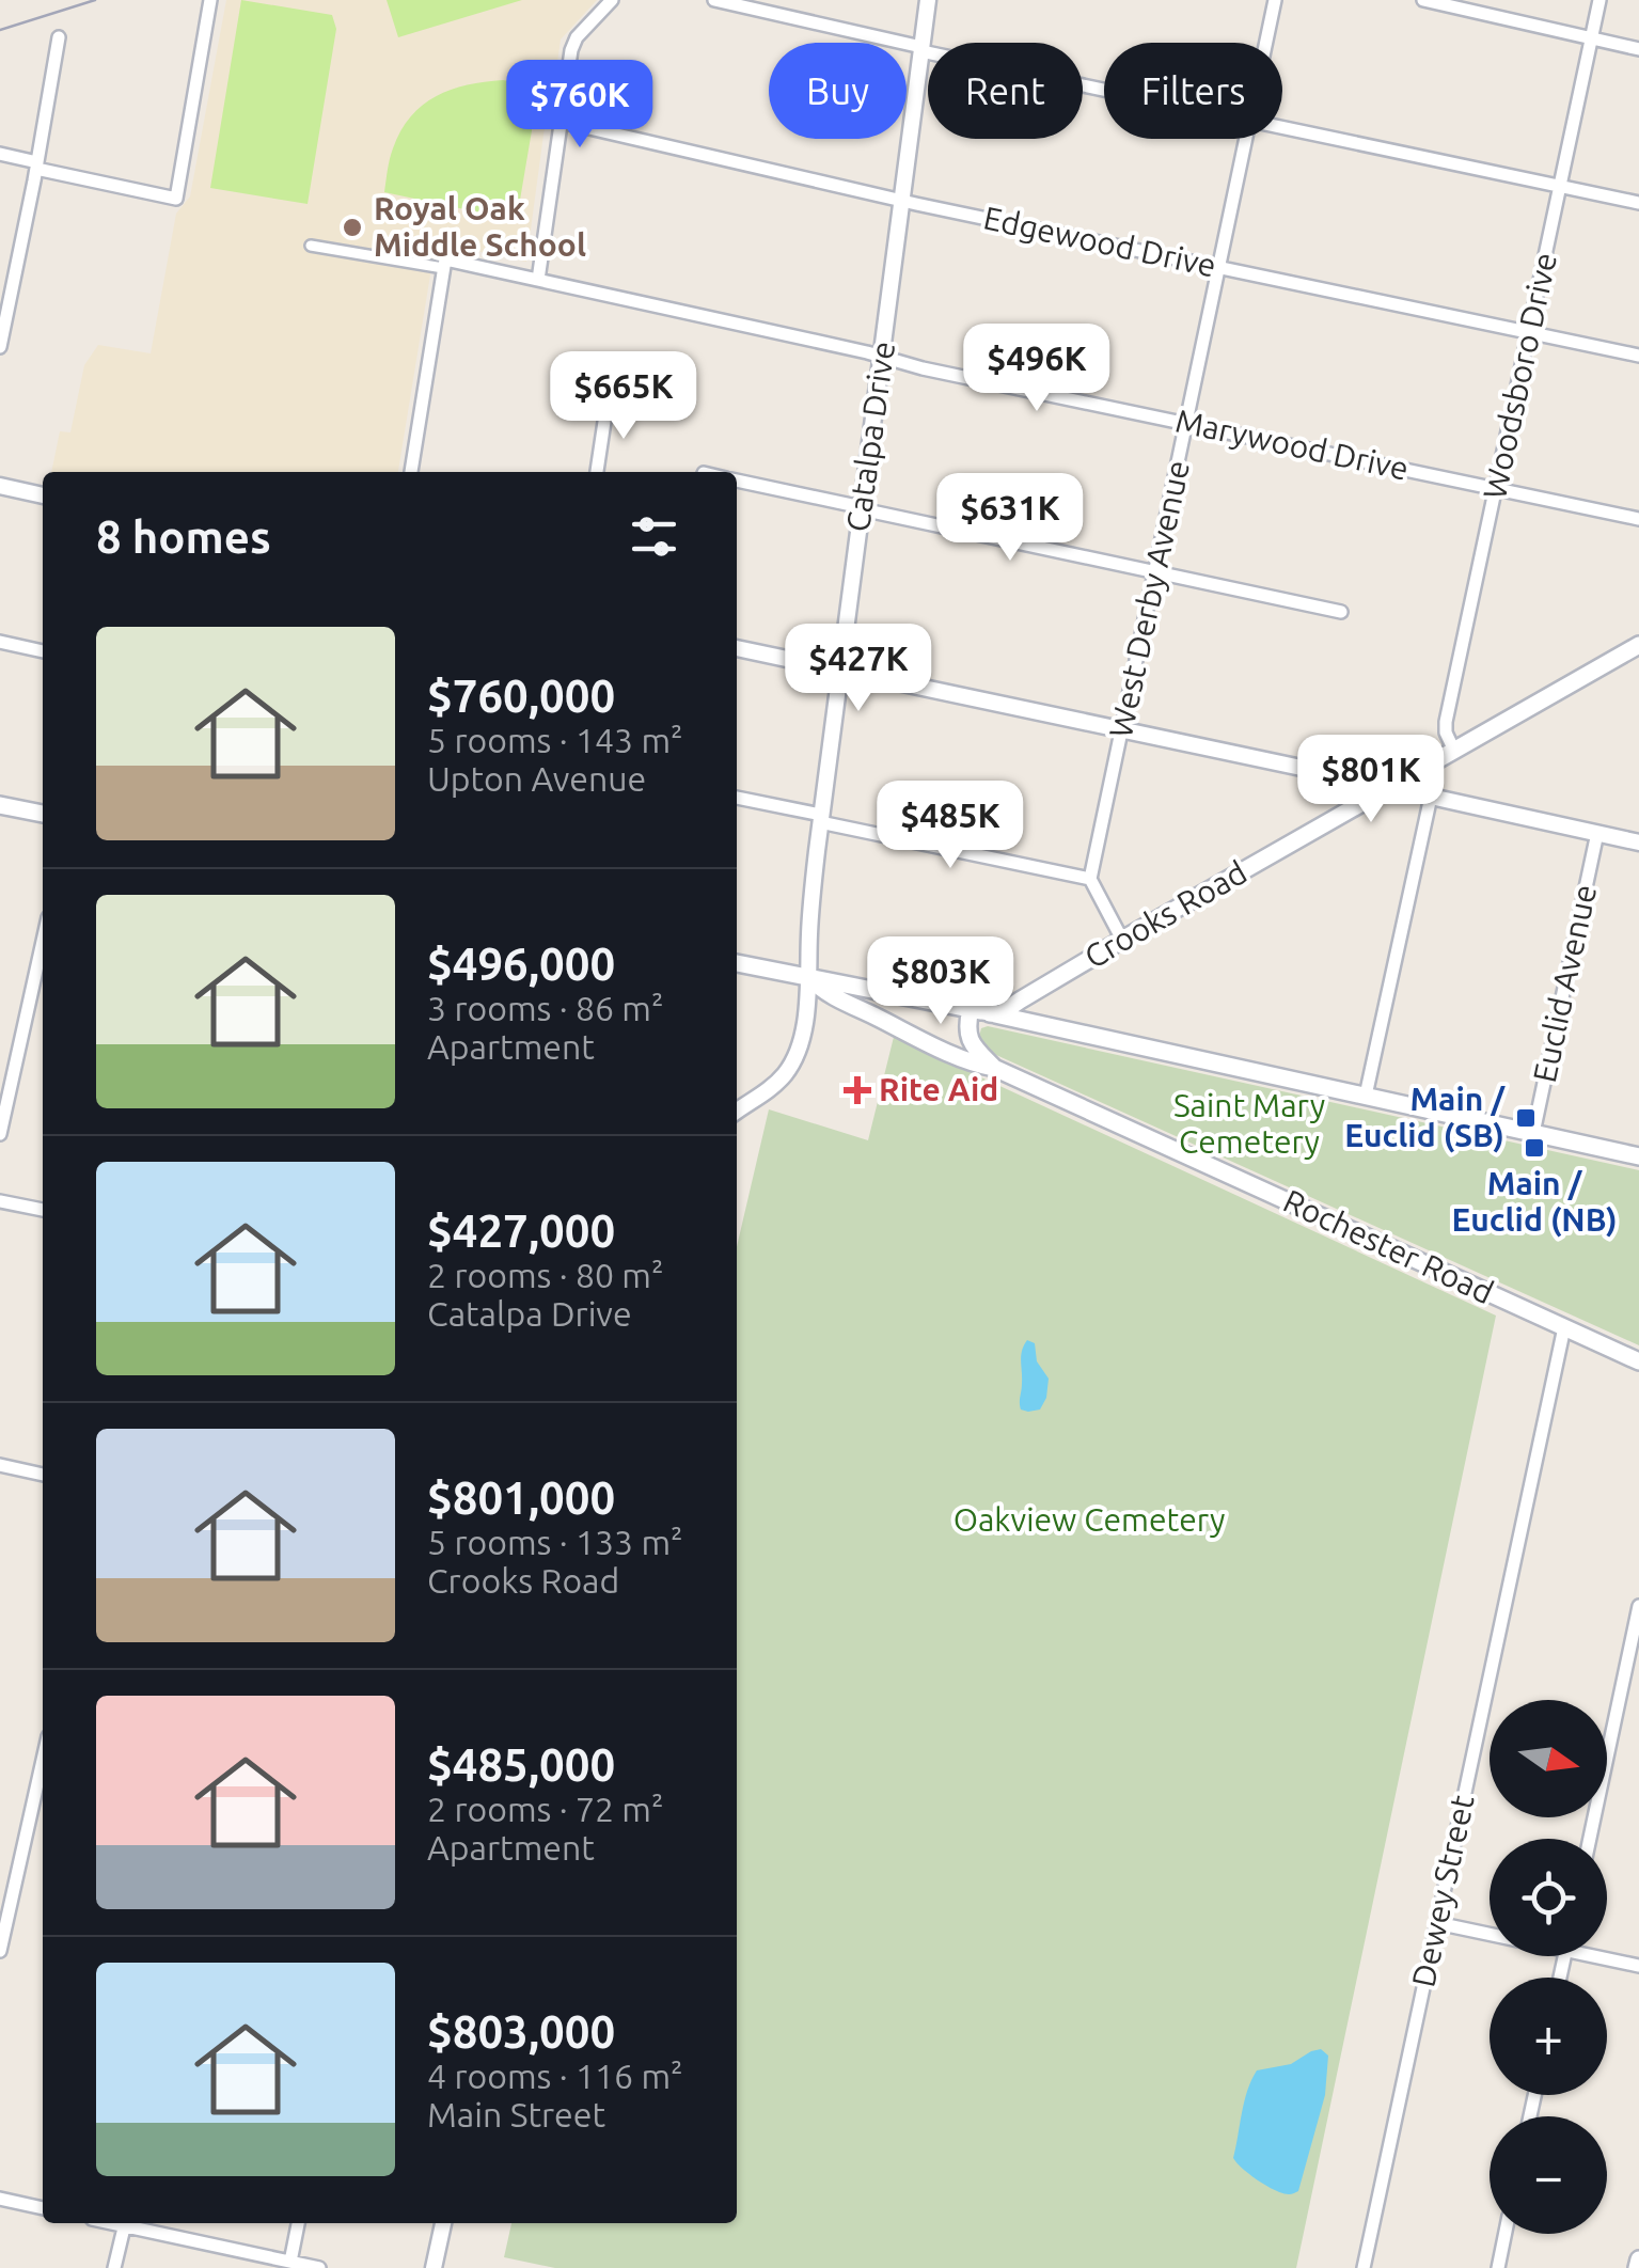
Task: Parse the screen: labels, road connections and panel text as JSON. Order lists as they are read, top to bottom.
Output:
{
  "streets": {
    "main road": ["Crooks Road", "Rochester Road"],
    "street": [
      "Edgewood Drive",
      "Woodsboro Drive",
      "Catalpa Drive",
      "Marywood Drive",
      "West Derby Avenue",
      "Euclid Avenue",
      "Dewey Street"
    ]
  },
  "crossings": [
    ["Edgewood Drive", "Woodsboro Drive"],
    ["Edgewood Drive", "Catalpa Drive"],
    ["Edgewood Drive", "West Derby Avenue"],
    ["Woodsboro Drive", "Marywood Drive"],
    ["Woodsboro Drive", "Crooks Road"],
    ["Catalpa Drive", "Marywood Drive"],
    ["Catalpa Drive", "Rochester Road"],
    ["Marywood Drive", "West Derby Avenue"],
    ["Rochester Road", "Dewey Street"]
  ],
  "parks": ["Saint Mary Cemetery", "Oakview Cemetery"],
  "places": {
    "other": ["Royal Oak Middle School"],
    "health": ["Rite Aid"],
    "transit": ["Main / Euclid (SB)", "Main / Euclid (NB)"]
  },
  "north": "right",
  "page": {
    "chip": ["Buy", "Rent", "Filters"],
    "price": [
      "$760K",
      "$496K",
      "$665K",
      "$631K",
      "$427K",
      "$801K",
      "$485K",
      "$803K"
    ],
    "heading": "8 homes",
    "list": [
      {
        "name": "$760,000",
        "note": "5 rooms · 143 m² · Upton Avenue"
      },
      {
        "name": "$496,000",
        "note": "3 rooms · 86 m² · Apartment"
      },
      {
        "name": "$427,000",
        "note": "2 rooms · 80 m² · Catalpa Drive"
      },
      {
        "name": "$801,000",
        "note": "5 rooms · 133 m² · Crooks Road"
      },
      {
        "name": "$485,000",
        "note": "2 rooms · 72 m² · Apartment"
      },
      {
        "name": "$803,000",
        "note": "4 rooms · 116 m² · Main Street"
      }
    ],
    "map_buttons": ["+", "−"]
  }
}
